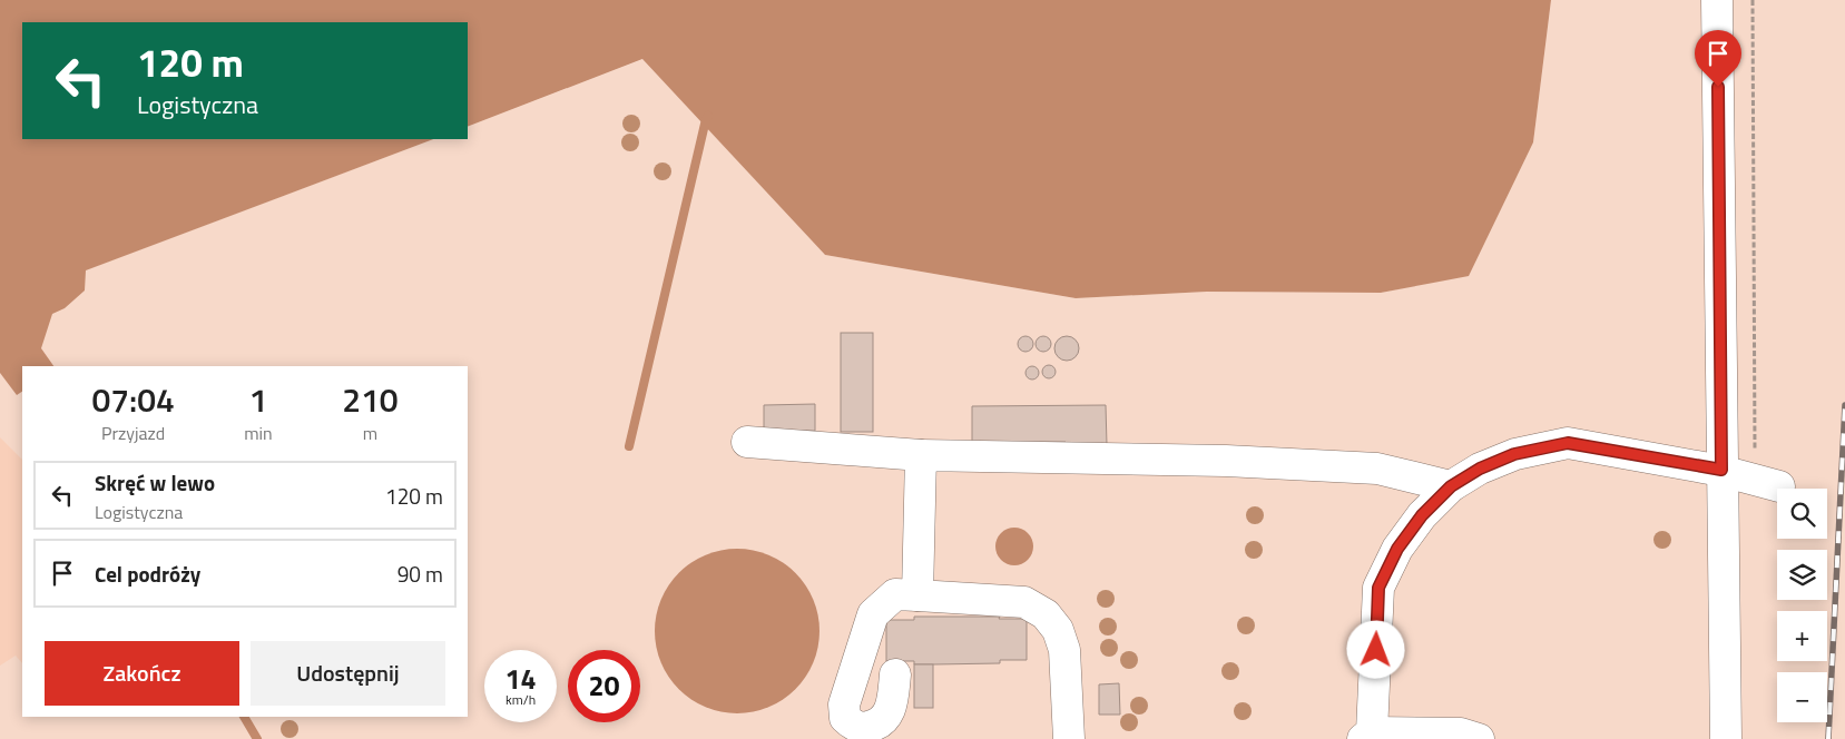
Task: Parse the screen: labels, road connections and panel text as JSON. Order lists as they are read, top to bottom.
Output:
{
  "page": {
    "turn": ["120 m", "Logistyczna"],
    "eta": [
      "07:04",
      "Przyjazd",
      "1",
      "min",
      "210",
      "m"
    ],
    "list": [
      {
        "name": "Skręć w lewo",
        "note": "Logistyczna",
        "value": "120 m"
      },
      {
        "name": "Cel podróży",
        "value": "90 m"
      }
    ],
    "map_buttons": ["+", "−"],
    "buttons": ["Zakończ", "Udostępnij"],
    "speed": "14 km/h",
    "limit": "20"
  }
}
